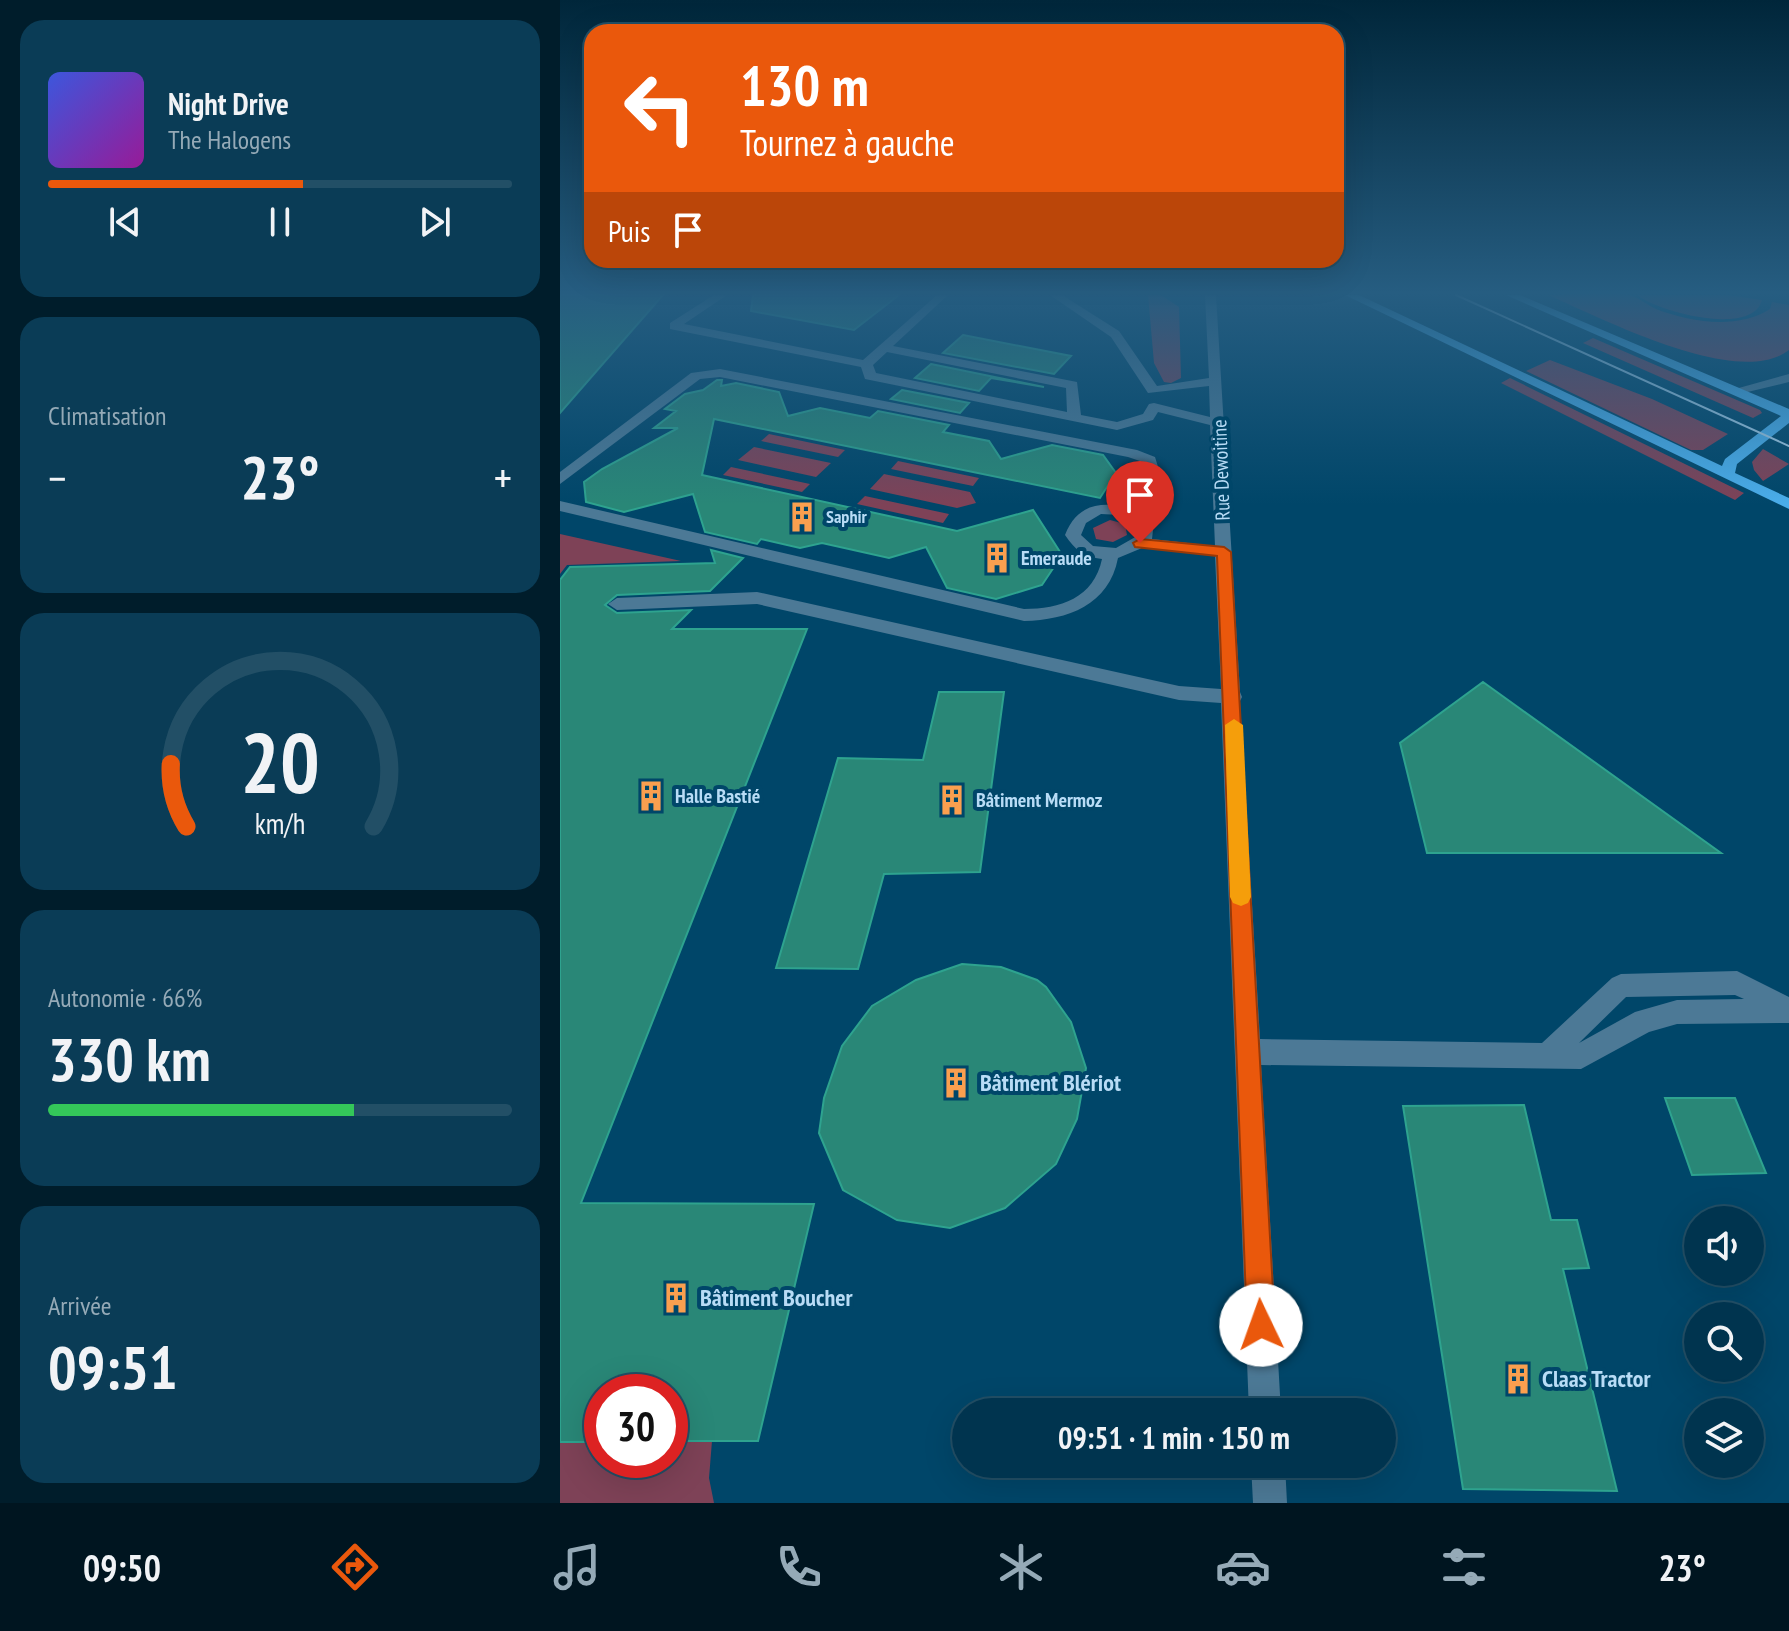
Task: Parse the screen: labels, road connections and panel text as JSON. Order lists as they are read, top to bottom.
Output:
{
  "streets": {
    "street": ["Rue Dewoitine"]
  },
  "places": {
    "building": [
      "Saphir",
      "Emeraude",
      "Halle Bastié",
      "Bâtiment Mermoz",
      "Bâtiment Blériot",
      "Bâtiment Boucher",
      "Claas Tractor"
    ]
  },
  "page": {
    "turn": ["130 m", "Tournez à gauche"],
    "song": ["Night Drive", "The Halogens"],
    "then": "Puis",
    "tile": [
      "Climatisation",
      ["Autonomie · 66%", "330 km"],
      ["Arrivée", "09:51"]
    ],
    "heat": ["−", "23°", "+"],
    "limit": "30",
    "trip": "09:51 · 1 min · 150 m",
    "tabs": ["09:50", "23°"],
    "gauge": ["20", "km/h"]
  }
}
